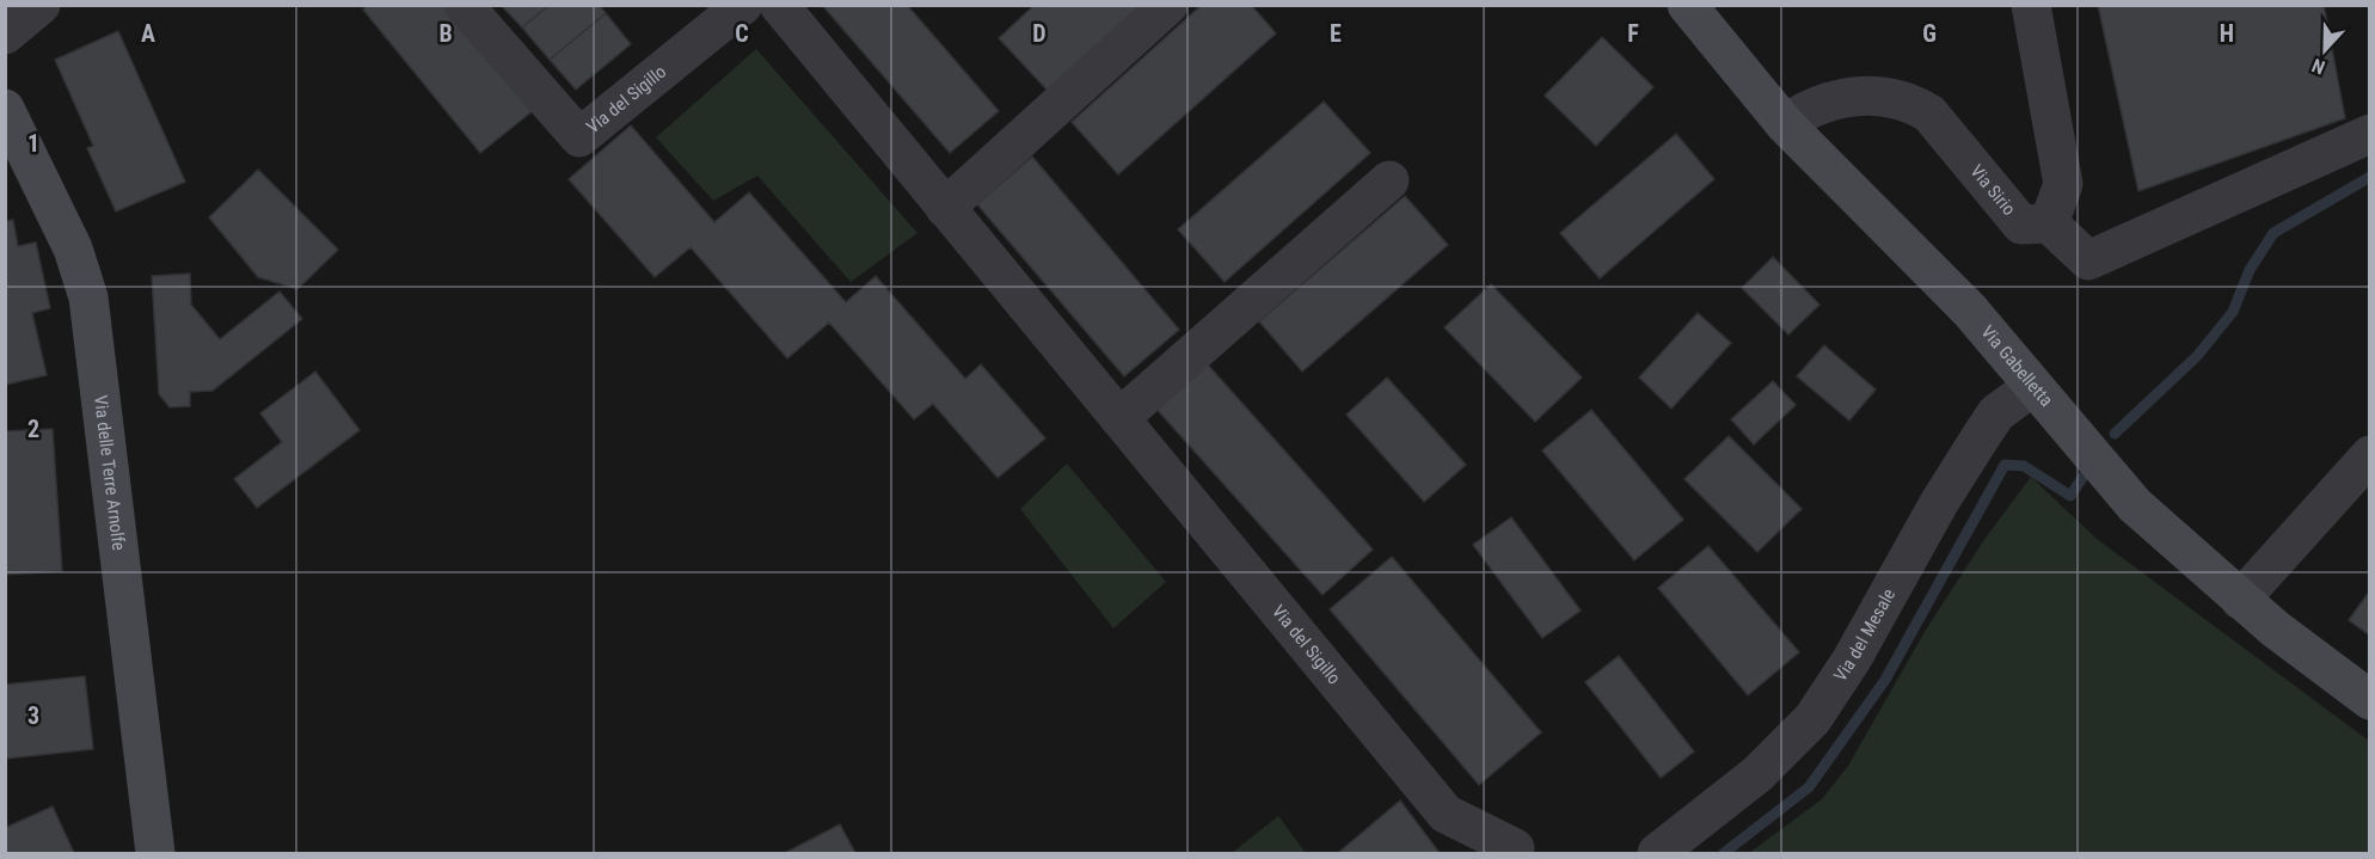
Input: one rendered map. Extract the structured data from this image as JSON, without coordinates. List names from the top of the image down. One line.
{"streets":{"street":["Via del Sigillo","Via Sirio","Via Gabelletta","Via delle Terre Arnolfe","Via del Mesale"]},"crossings":[["Via Sirio","Via Gabelletta"],["Via Gabelletta","Via del Mesale"]],"north":"bottom","grid":{"columns":["A","B","C","D","E","F","G","H"],"rows":["1","2","3"]}}
